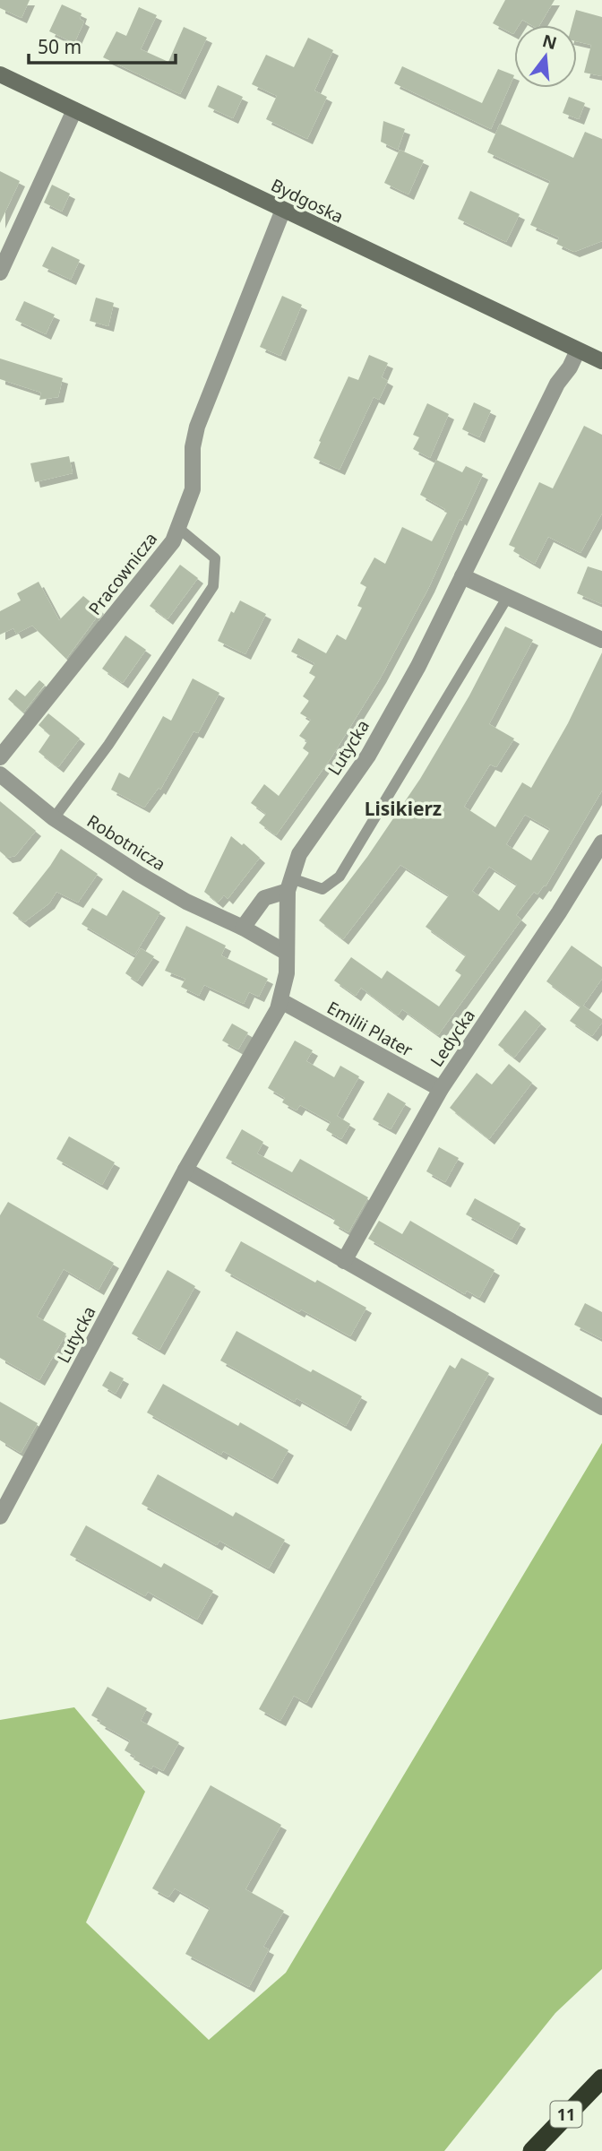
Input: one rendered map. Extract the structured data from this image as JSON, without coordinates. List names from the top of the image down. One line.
{"streets":{"highway":["11"],"street":["Bydgoska","Pracownicza","Lutycka","Robotnicza","Emilii Plater","Ledycka"]},"crossings":[["Bydgoska","Pracownicza"],["Bydgoska","Lutycka"],["Lutycka","Robotnicza"],["Lutycka","Emilii Plater"],["Emilii Plater","Ledycka"]],"districts":["Lisikierz"],"scale_bar":"50 m","north":"top"}
